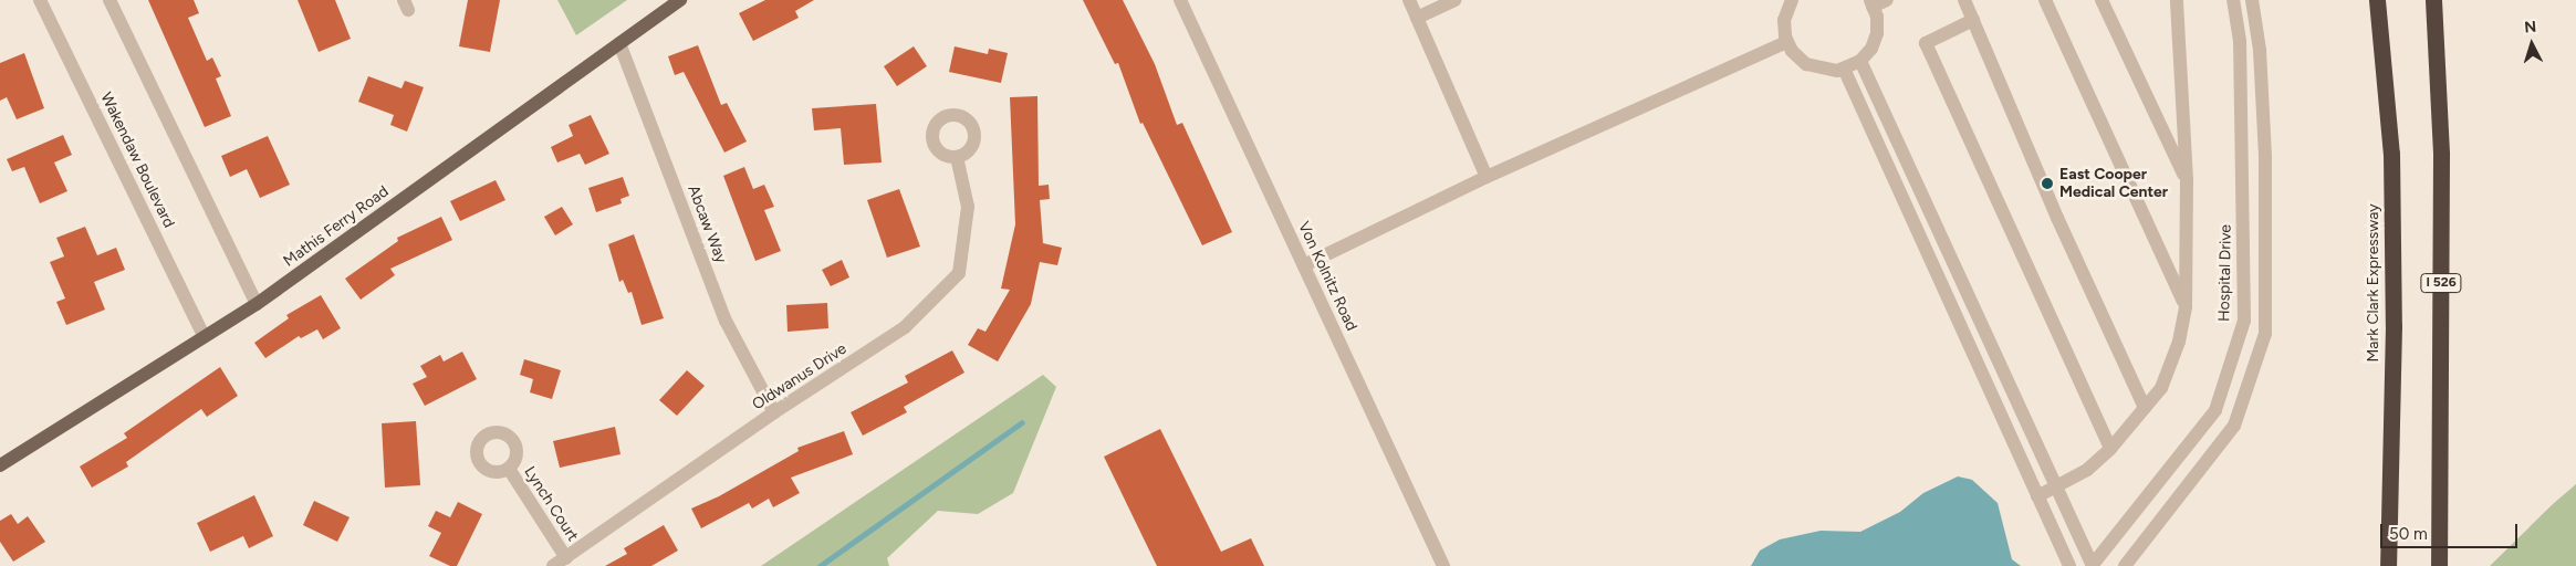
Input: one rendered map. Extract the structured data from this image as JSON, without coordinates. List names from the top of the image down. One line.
{"streets":{"highway":["Mark Clark Expressway","I 526"],"main road":["Mathis Ferry Road"],"street":["Wakendaw Boulevard","Abcaw Way","Hospital Drive","Von Kolnitz Road","Oldwanus Drive","Lynch Court"]},"crossings":[["Wakendaw Boulevard","Mathis Ferry Road"],["Abcaw Way","Mathis Ferry Road"],["Abcaw Way","Oldwanus Drive"],["Oldwanus Drive","Lynch Court"]],"places":["East Cooper Medical Center"],"scale_bar":"50 m","north":"top"}
